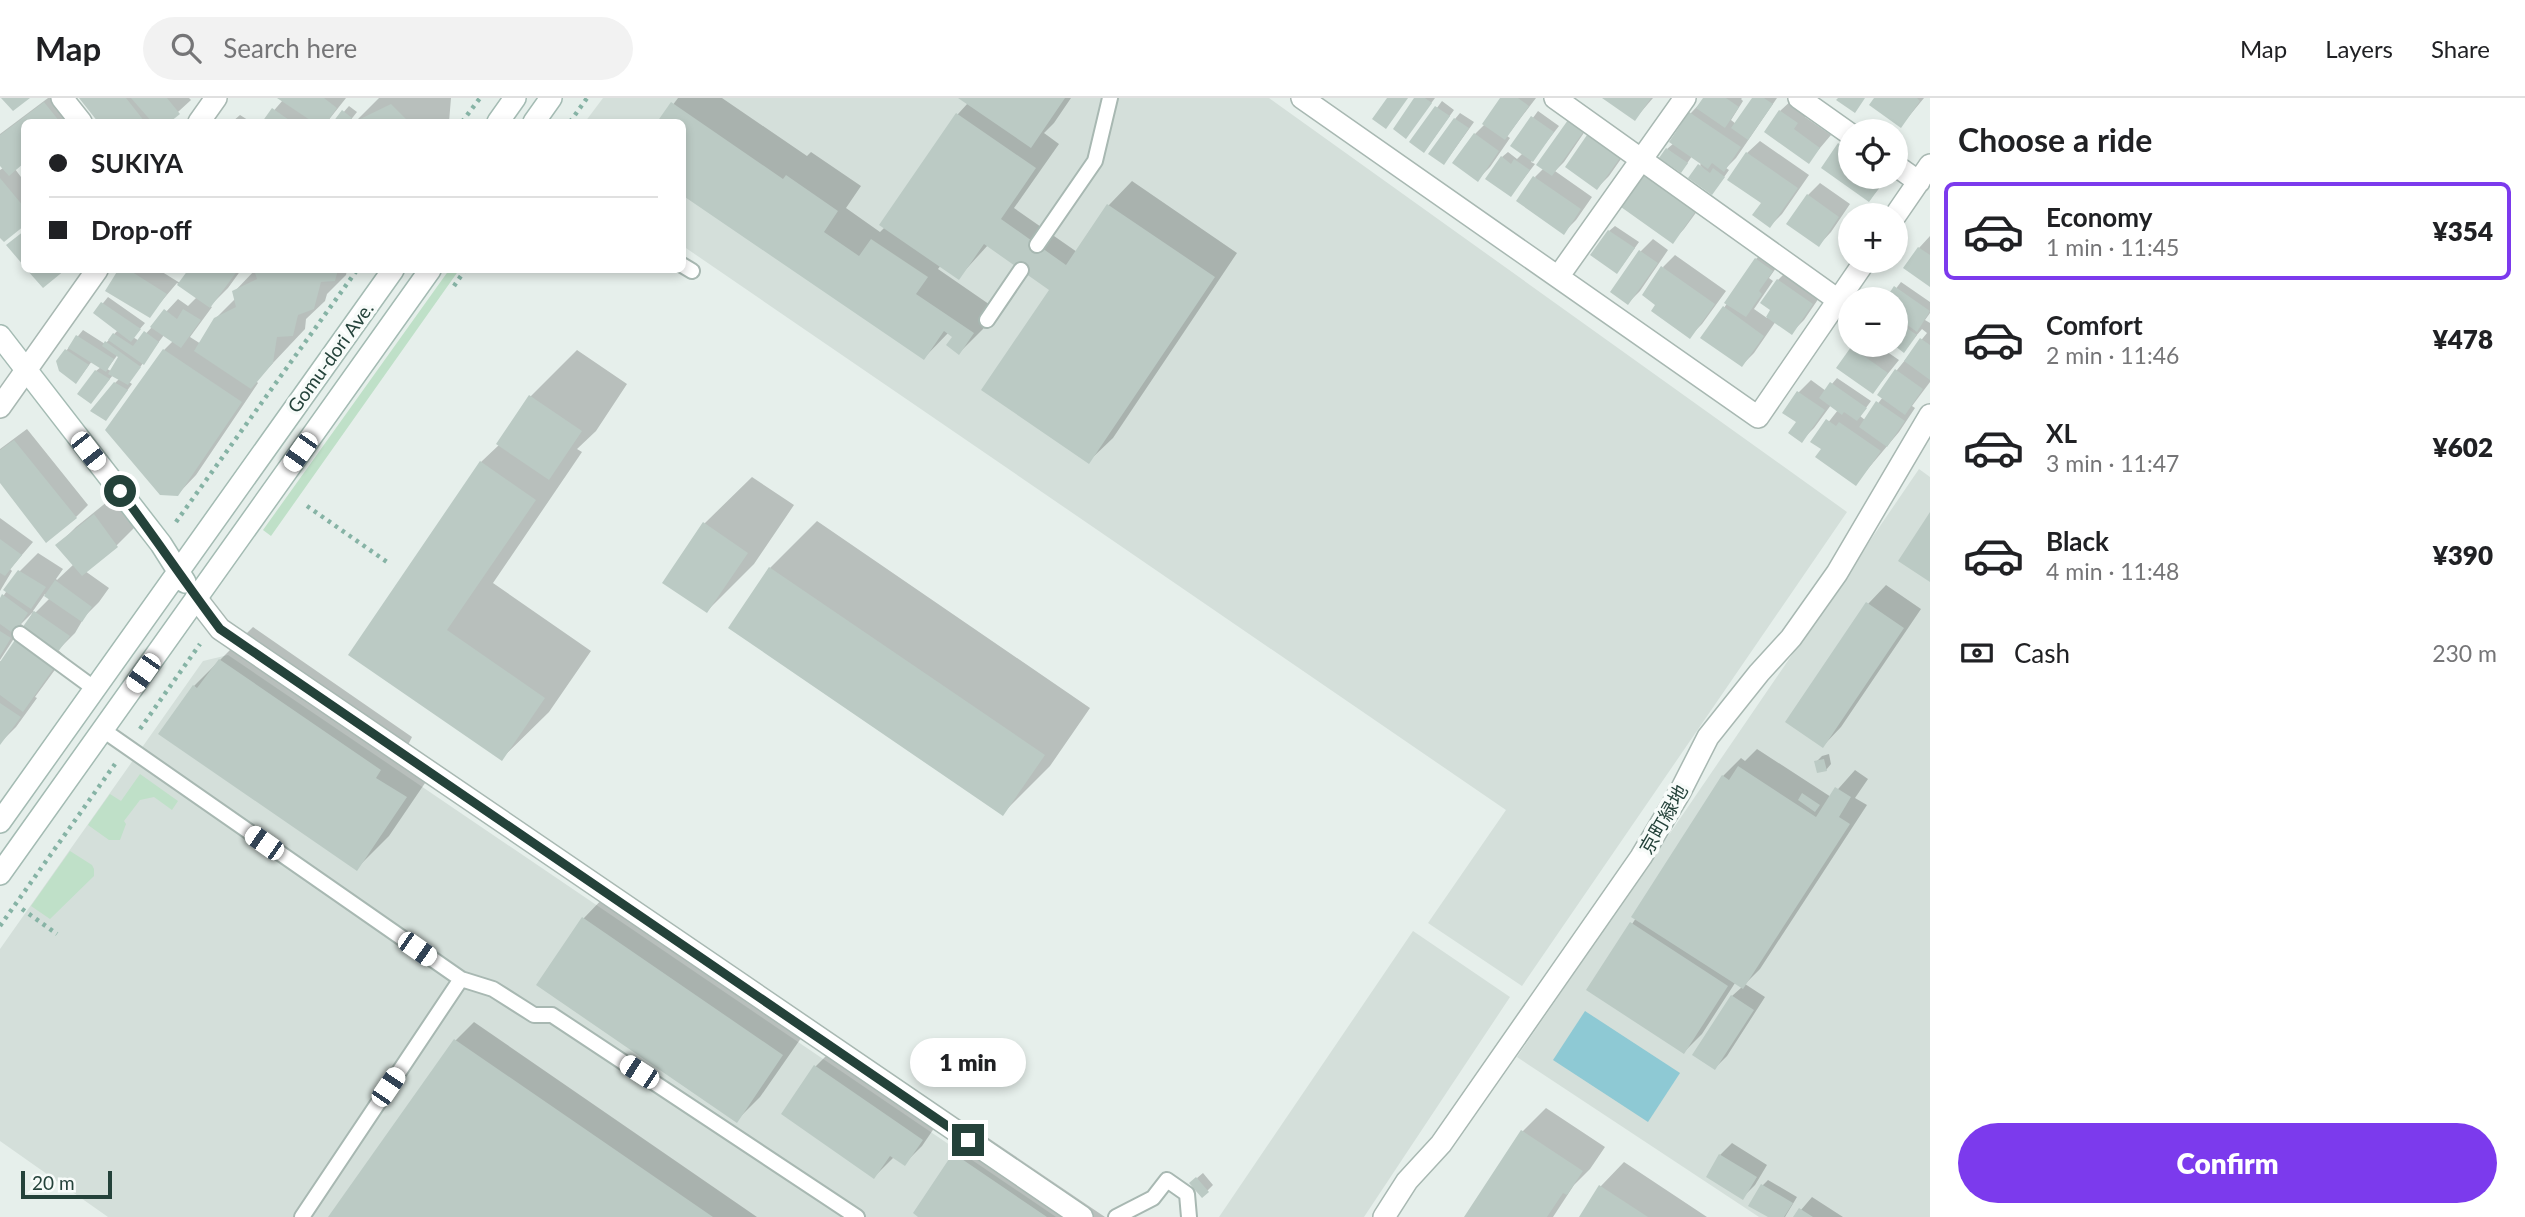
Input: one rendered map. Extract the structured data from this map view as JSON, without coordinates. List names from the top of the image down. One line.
{"streets":{"street":["Gomu-dori Ave.","京町緑地"]},"scale_bar":"20 m","page":{"header":"Map","search":"Search here","nav":["Map","Layers","Share"],"heading":"Choose a ride","map_buttons":["+","−"],"banner":["SUKIYA","Drop-off"],"list":[{"name":"Economy","note":"1 min · 11:45","value":"¥354"},{"name":"Comfort","note":"2 min · 11:46","value":"¥478"},{"name":"XL","note":"3 min · 11:47","value":"¥602"},{"name":"Black","note":"4 min · 11:48","value":"¥390"}],"pay":["Cash","230 m"],"bubble":"1 min","buttons":"Confirm","scale":"20 m"}}
